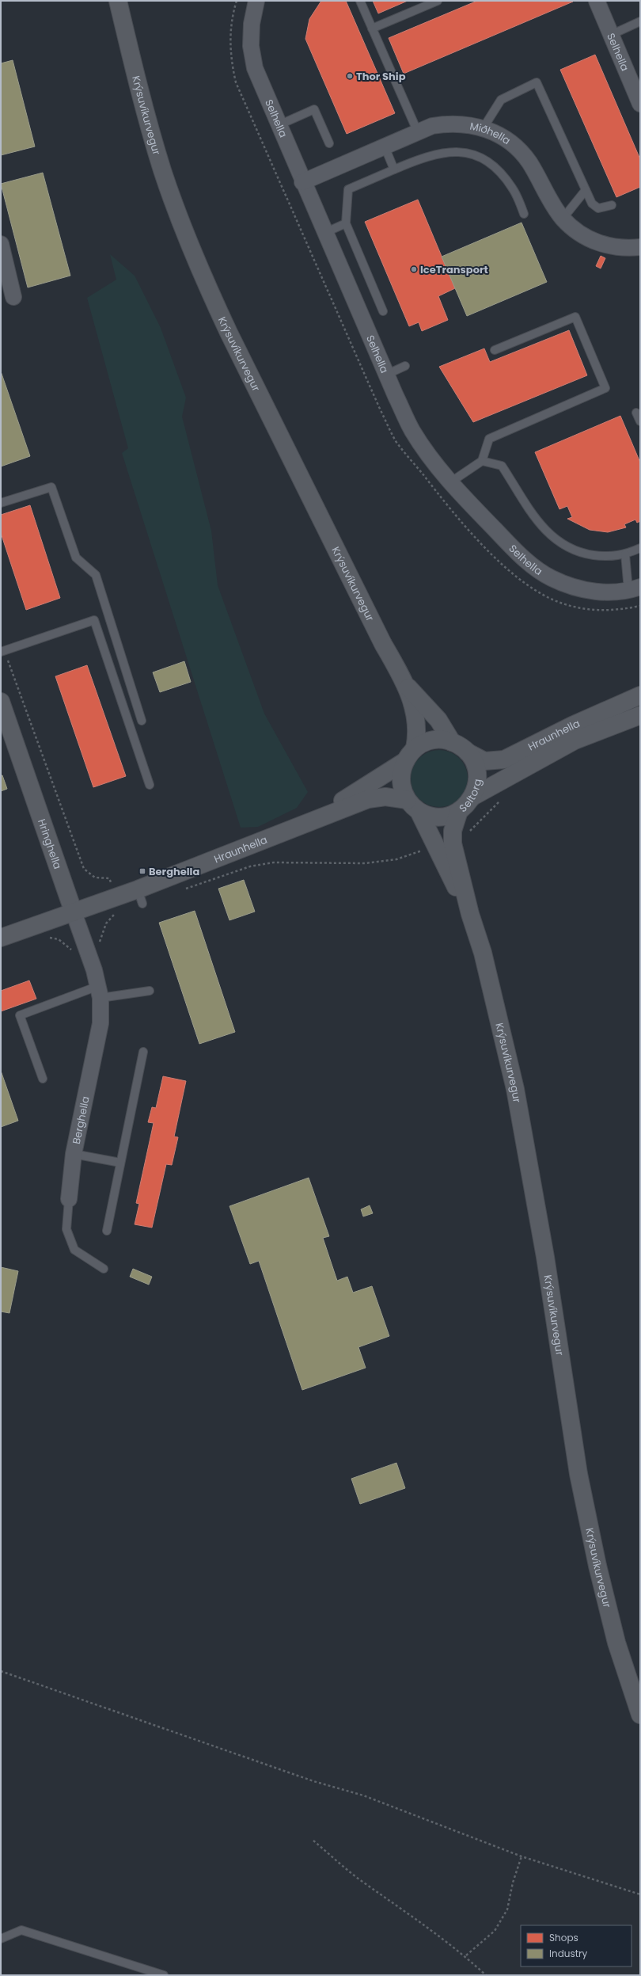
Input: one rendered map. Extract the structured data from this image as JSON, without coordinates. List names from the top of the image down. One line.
{"streets":{"main road":["Krýsuvíkurvegur","Hraunhella","Seltorg","Hringhella"],"street":["Selhella","Miðhella","Berghella"]},"crossings":[["Selhella","Miðhella"],["Krýsuvíkurvegur","Hraunhella"],["Krýsuvíkurvegur","Seltorg"],["Hraunhella","Seltorg"],["Hraunhella","Hringhella"],["Hraunhella","Berghella"],["Hringhella","Berghella"]],"places":{"other":["Thor Ship","IceTransport"],"transit":["Berghella"]},"legend":["Shops","Industry"]}
